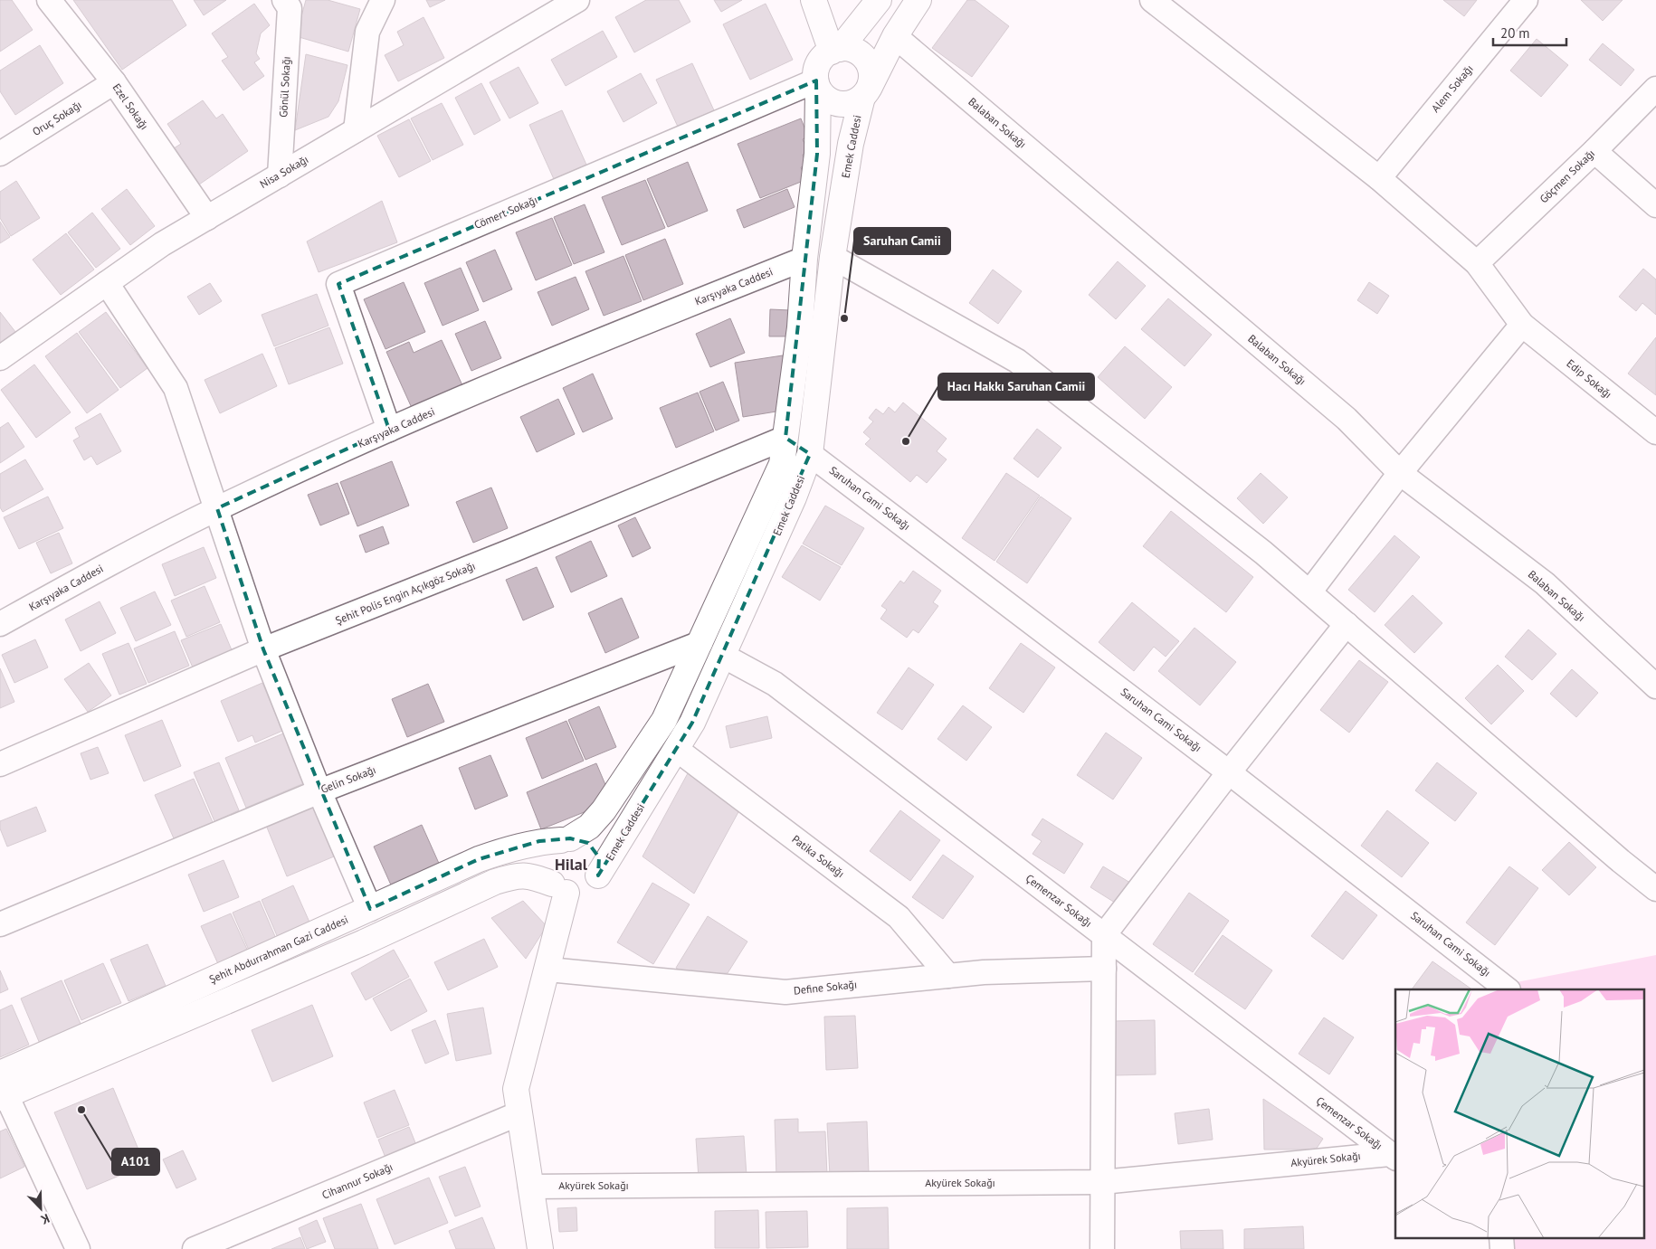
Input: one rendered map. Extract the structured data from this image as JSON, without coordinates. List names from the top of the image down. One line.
{"streets":{"street":["Gönül Sokağı","Alem Sokağı","Ezel Sokağı","Oruç Sokağı","Balaban Sokağı","Emek Caddesi","Nisa Sokağı","Göçmen Sokağı","Cömert Sokağı","Karşıyaka Caddesi","Edip Sokağı","Saruhan Cami Sokağı","Şehit Polis Engin Açıkgöz Sokağı","Gelin Sokağı","Patika Sokağı","Çemenzar Sokağı","Şehit Abdurrahman Gazi Caddesi","Define Sokağı","Akyürek Sokağı","Cihannur Sokağı"]},"crossings":[["Gönül Sokağı","Nisa Sokağı"],["Alem Sokağı","Edip Sokağı"],["Ezel Sokağı","Oruç Sokağı"],["Ezel Sokağı","Nisa Sokağı"],["Emek Caddesi","Cömert Sokağı"],["Emek Caddesi","Karşıyaka Caddesi"],["Emek Caddesi","Saruhan Cami Sokağı"],["Emek Caddesi","Şehit Polis Engin Açıkgöz Sokağı"],["Emek Caddesi","Gelin Sokağı"],["Emek Caddesi","Patika Sokağı"],["Emek Caddesi","Çemenzar Sokağı"],["Emek Caddesi","Şehit Abdurrahman Gazi Caddesi"],["Göçmen Sokağı","Edip Sokağı"],["Cömert Sokağı","Karşıyaka Caddesi"],["Patika Sokağı","Define Sokağı"],["Çemenzar Sokağı","Akyürek Sokağı"]],"districts":["Hilal"],"places":["Saruhan Camii","Hacı Hakkı Saruhan Camii","A101"],"scale_bar":"20 m","north":"bottom right"}
